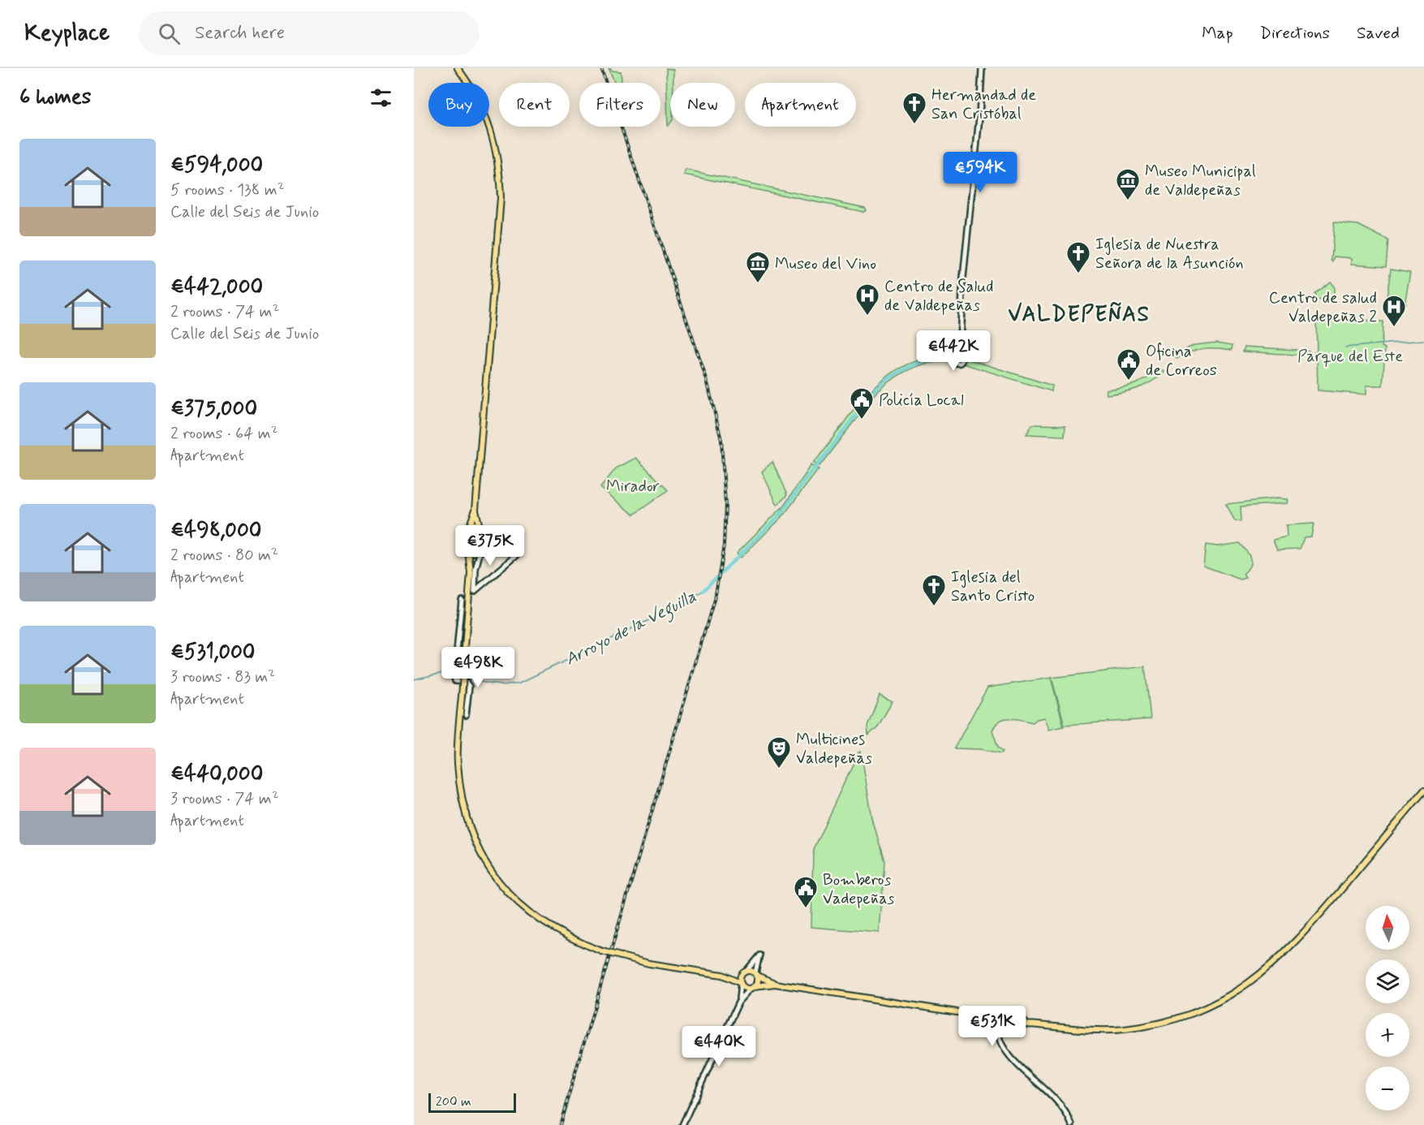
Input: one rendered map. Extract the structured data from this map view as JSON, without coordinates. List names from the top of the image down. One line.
{"districts":["VALDEPEÑAS"],"water":["Arroyo de la Veguilla"],"parks":["Parque del Este","Mirador"],"places":{"church":["Hermandad de San Cristóbal","Iglesia de Nuestra Señora de la Asunción","Iglesia del Santo Cristo"],"museum":["Museo Municipal de Valdepeñas","Museo del Vino"],"hospital":["Centro de Salud de Valdepeñas","Centro de salud Valdepeñas 2"],"public building":["Oficina de Correos","Policía Local","Bomberos Vadepeñas"],"theatre":["Multicines Valdepeñas"]},"scale_bar":"200 m","north":"top","page":{"header":"Keyplace","search":"Search here","nav":["Map","Directions","Saved"],"heading":"6 homes","chip":["Buy","Rent","Filters","New","Apartment"],"list":[{"name":"€594,000","note":"5 rooms · 138 m² · Calle del Seis de Junio"},{"name":"€442,000","note":"2 rooms · 74 m² · Calle del Seis de Junio"},{"name":"€375,000","note":"2 rooms · 64 m² · Apartment"},{"name":"€498,000","note":"2 rooms · 80 m² · Apartment"},{"name":"€531,000","note":"3 rooms · 83 m² · Apartment"},{"name":"€440,000","note":"3 rooms · 74 m² · Apartment"}],"price":["€594K","€442K","€375K","€498K","€531K","€440K"],"map_buttons":["+","−"],"scale":"200 m"}}
